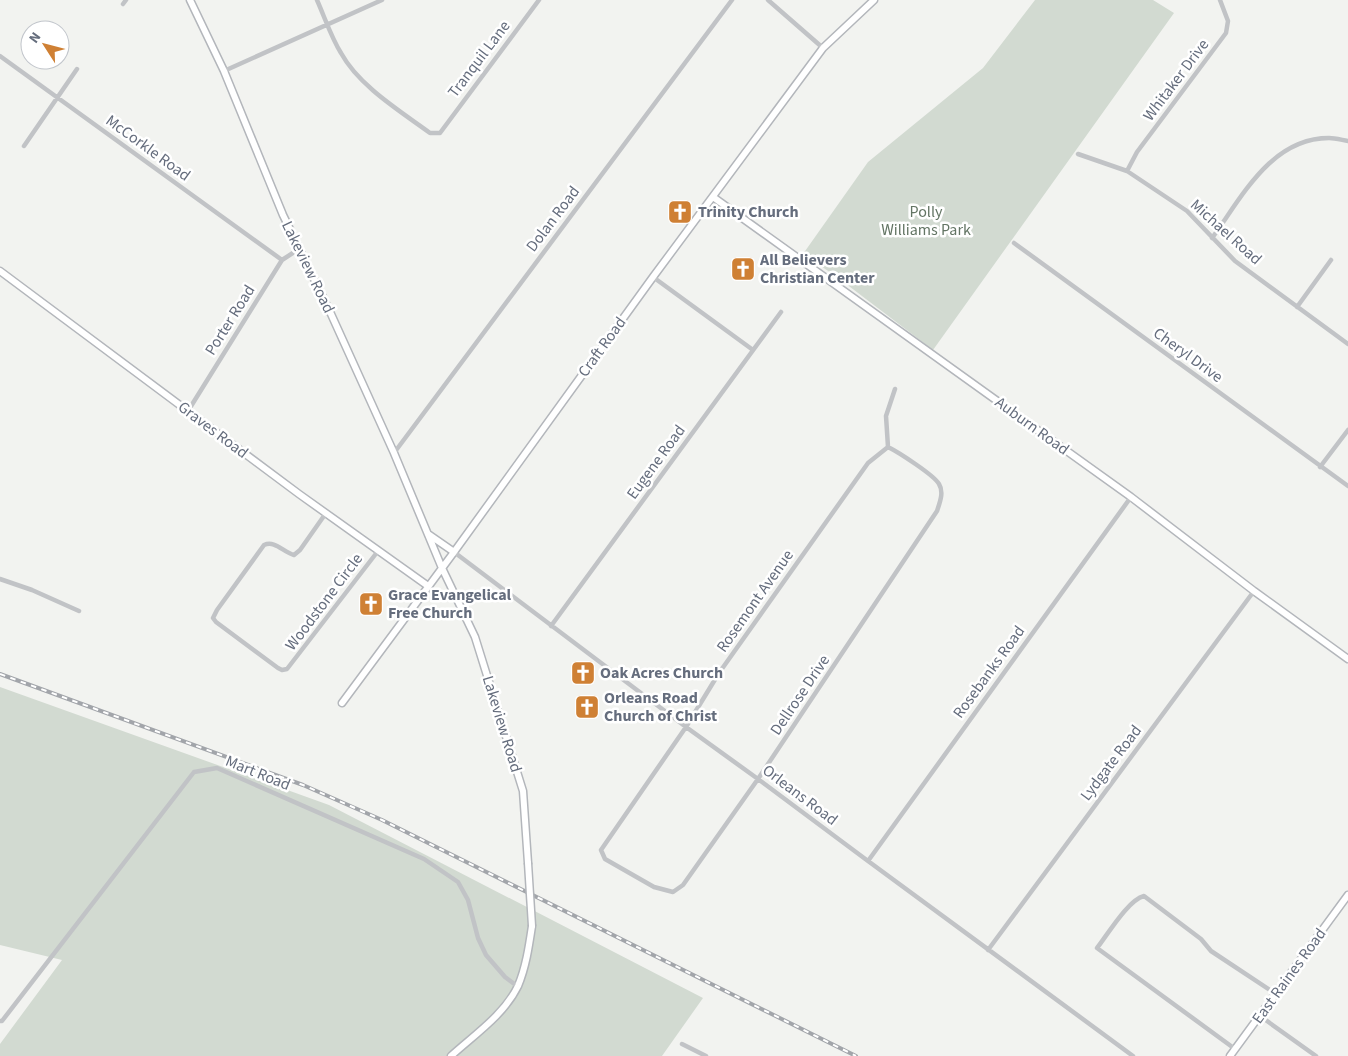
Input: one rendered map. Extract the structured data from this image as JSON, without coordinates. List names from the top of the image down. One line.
{"streets":{"street":["Tranquil Lane","Whitaker Drive","McCorkle Road","Dolan Road","Michael Road","Lakeview Road","Porter Road","Craft Road","Cheryl Drive","Auburn Road","Graves Road","Eugene Road","Rosemont Avenue","Woodstone Circle","Rosebanks Road","Dellrose Drive","Lydgate Road","Mart Road","Orleans Road","East Raines Road"]},"crossings":[["Whitaker Drive","Michael Road"],["McCorkle Road","Porter Road"],["Dolan Road","Lakeview Road"],["Lakeview Road","Porter Road"],["Lakeview Road","Craft Road"],["Lakeview Road","Mart Road"],["Porter Road","Graves Road"],["Craft Road","Auburn Road"],["Craft Road","Graves Road"],["Craft Road","Orleans Road"],["Auburn Road","Rosebanks Road"],["Auburn Road","Lydgate Road"],["Graves Road","Woodstone Circle"],["Eugene Road","Orleans Road"],["Rosemont Avenue","Dellrose Drive"],["Rosemont Avenue","Orleans Road"],["Rosebanks Road","Orleans Road"],["Dellrose Drive","Orleans Road"],["Lydgate Road","Orleans Road"]],"parks":["Polly Williams Park"],"places":{"church":["Trinity Church","All Believers Christian Center","Grace Evangelical Free Church","Oak Acres Church","Orleans Road Church of Christ"]},"north":"top left"}
